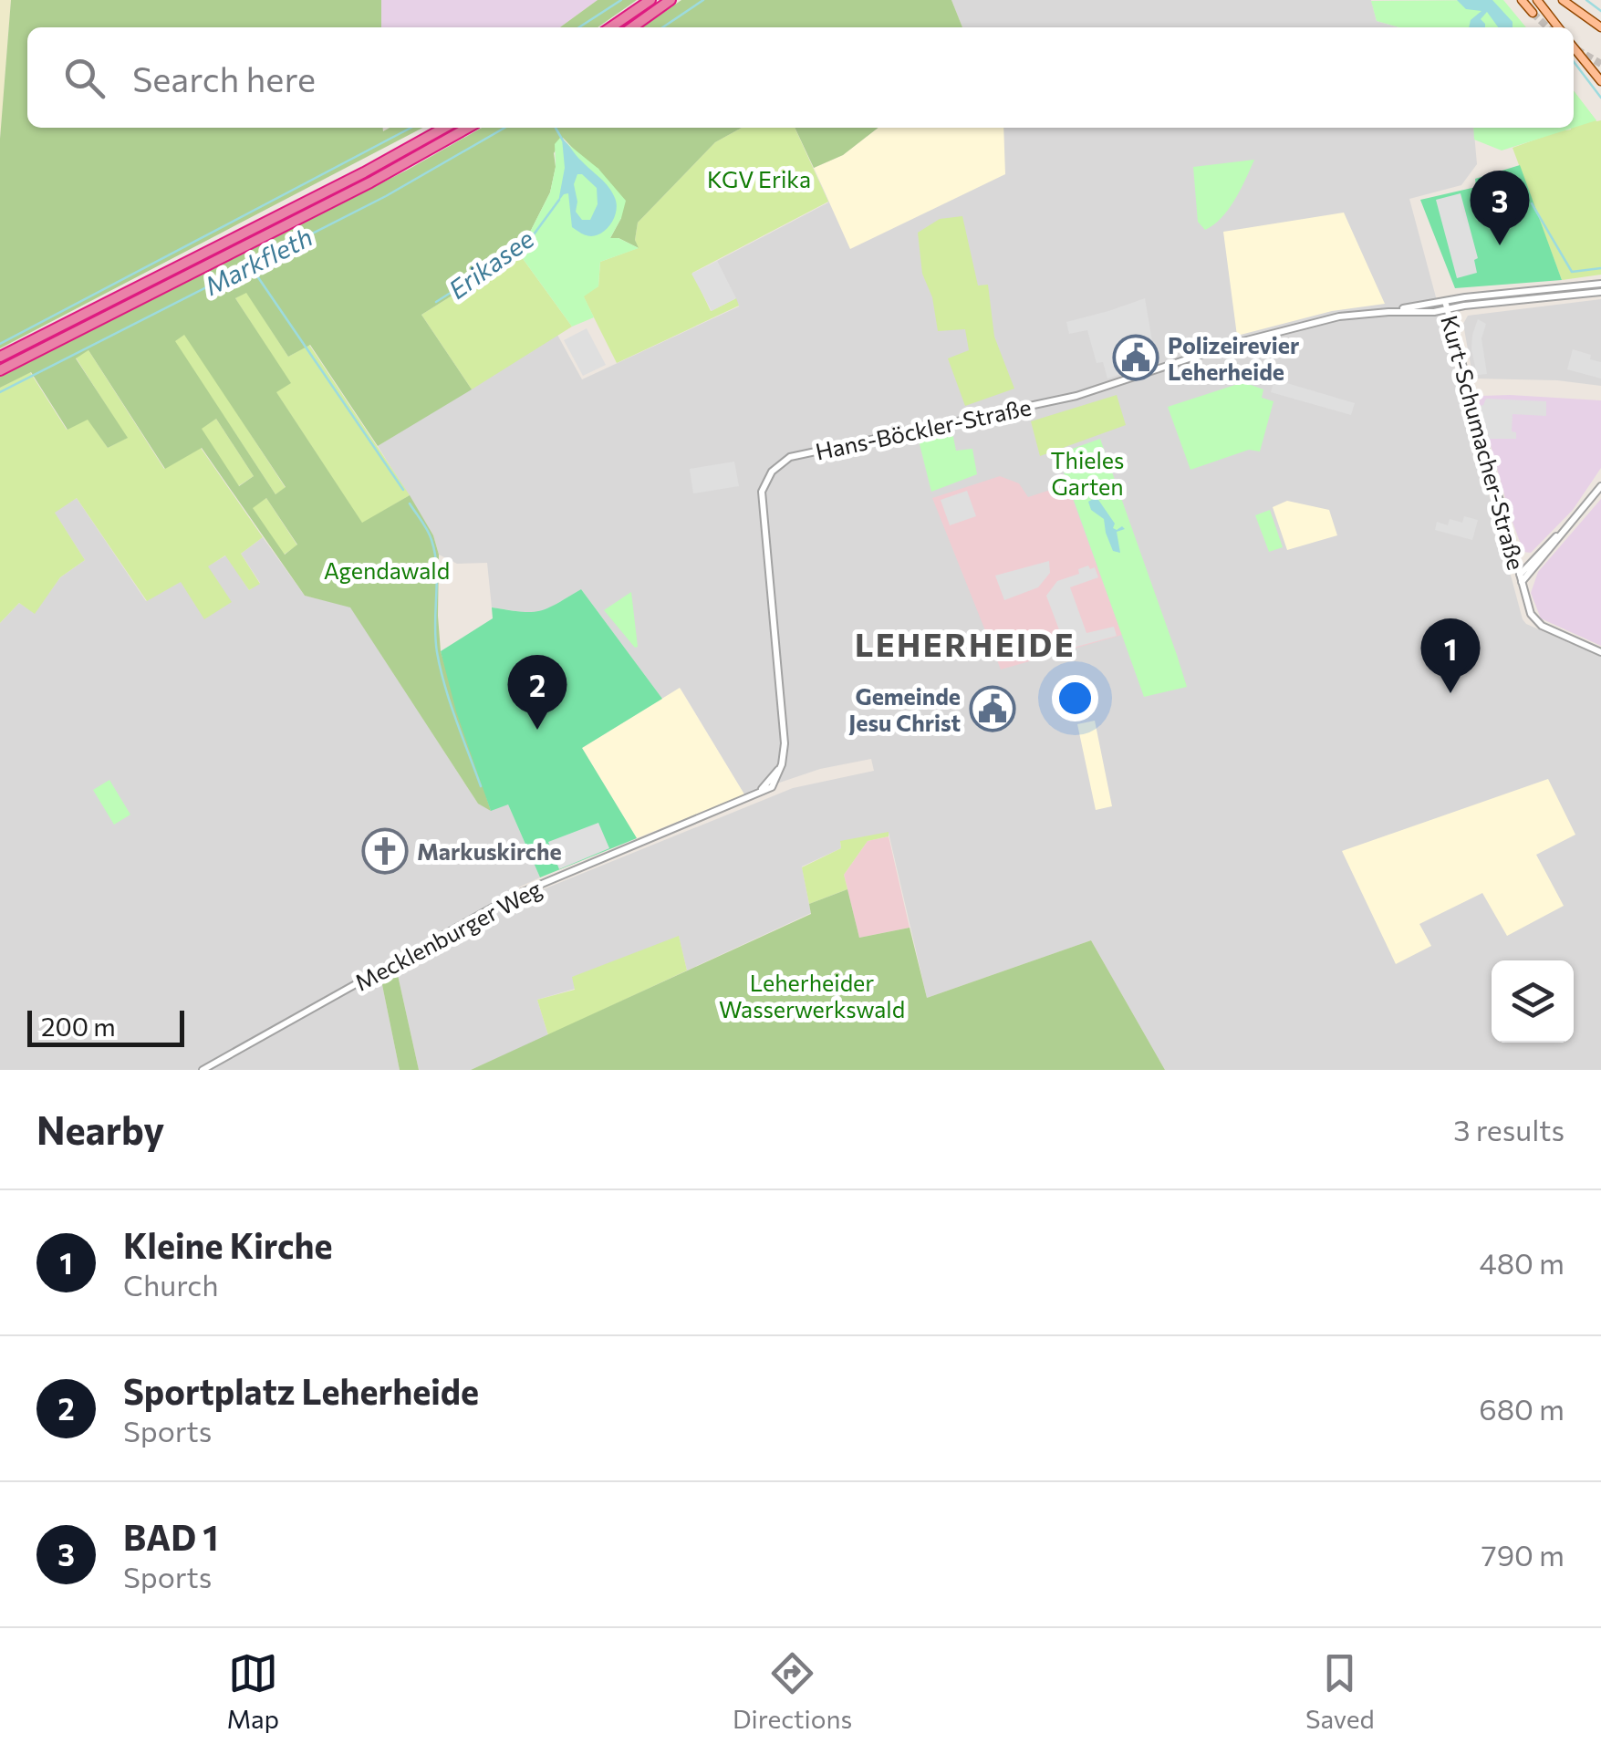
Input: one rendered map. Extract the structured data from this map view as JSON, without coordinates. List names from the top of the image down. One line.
{"streets":{"street":["Hans-Böckler-Straße","Kurt-Schumacher-Straße","Mecklenburger Weg"]},"crossings":[["Hans-Böckler-Straße","Kurt-Schumacher-Straße"],["Hans-Böckler-Straße","Mecklenburger Weg"]],"districts":["LEHERHEIDE"],"water":["Markfleth","Erikasee"],"parks":["KGV Erika","Thieles Garten","Agendawald","Leherheider Wasserwerkswald"],"places":{"public building":["Polizeirevier Leherheide","Gemeinde Jesu Christ"],"church":["Markuskirche"]},"scale_bar":"200 m","page":{"search":"Search here","pins":["3","1","2"],"scale":"200 m","heading":["Nearby","3 results"],"list":[{"mark":"1","name":"Kleine Kirche","note":"Church","value":"480 m"},{"mark":"2","name":"Sportplatz Leherheide","note":"Sports","value":"680 m"},{"mark":"3","name":"BAD 1","note":"Sports","value":"790 m"}],"nav":["Map","Directions","Saved"]}}
